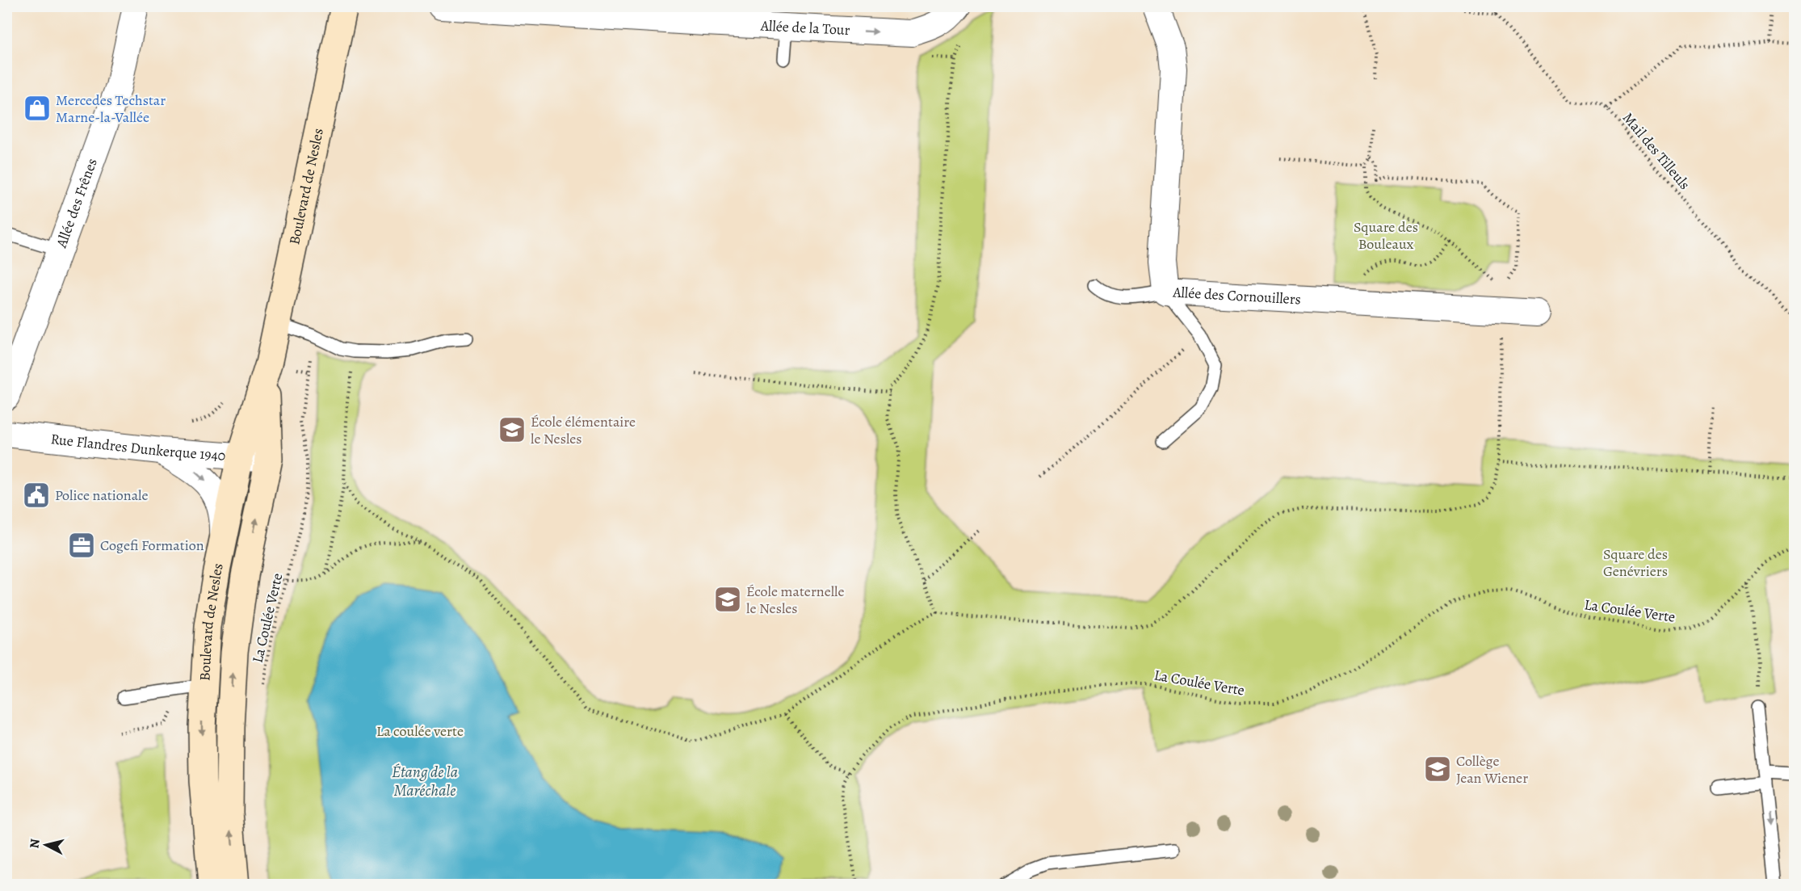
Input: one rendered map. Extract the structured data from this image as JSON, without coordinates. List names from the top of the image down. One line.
{"streets":{"street":["Allée de la Tour","Boulevard de Nesles","Allée des Frênes","Allée des Cornouillers","Rue Flandres Dunkerque 1940"],"path":["Mail des Tilleuls","La Coulée Verte"]},"crossings":[["Boulevard de Nesles","Rue Flandres Dunkerque 1940"]],"water":["Étang de la Maréchale"],"parks":["Square des Bouleaux","Square des Genévriers","La coulée verte"],"places":{"shop":["Mercedes Techstar Marne-la-Vallée"],"school or university":["École élémentaire le Nesles","École maternelle le Nesles","Collège Jean Wiener"],"public building":["Police nationale"],"office":["Cogefi Formation"]},"north":"left"}
